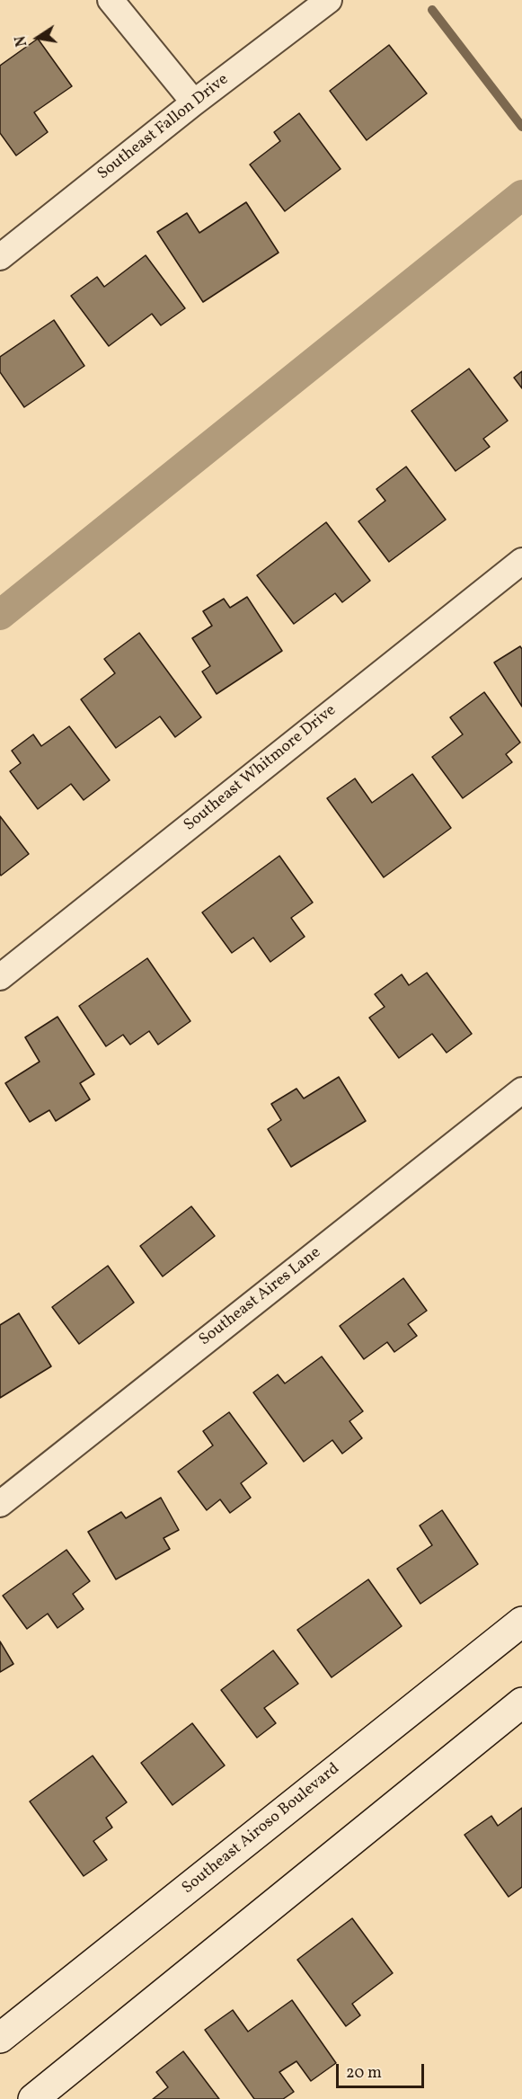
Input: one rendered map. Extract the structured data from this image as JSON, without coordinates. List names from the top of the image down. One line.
{"streets":{"main road":["Southeast Airoso Boulevard"],"street":["Southeast Fallon Drive","Southeast Whitmore Drive","Southeast Aires Lane"]},"scale_bar":"20 m","north":"left"}
